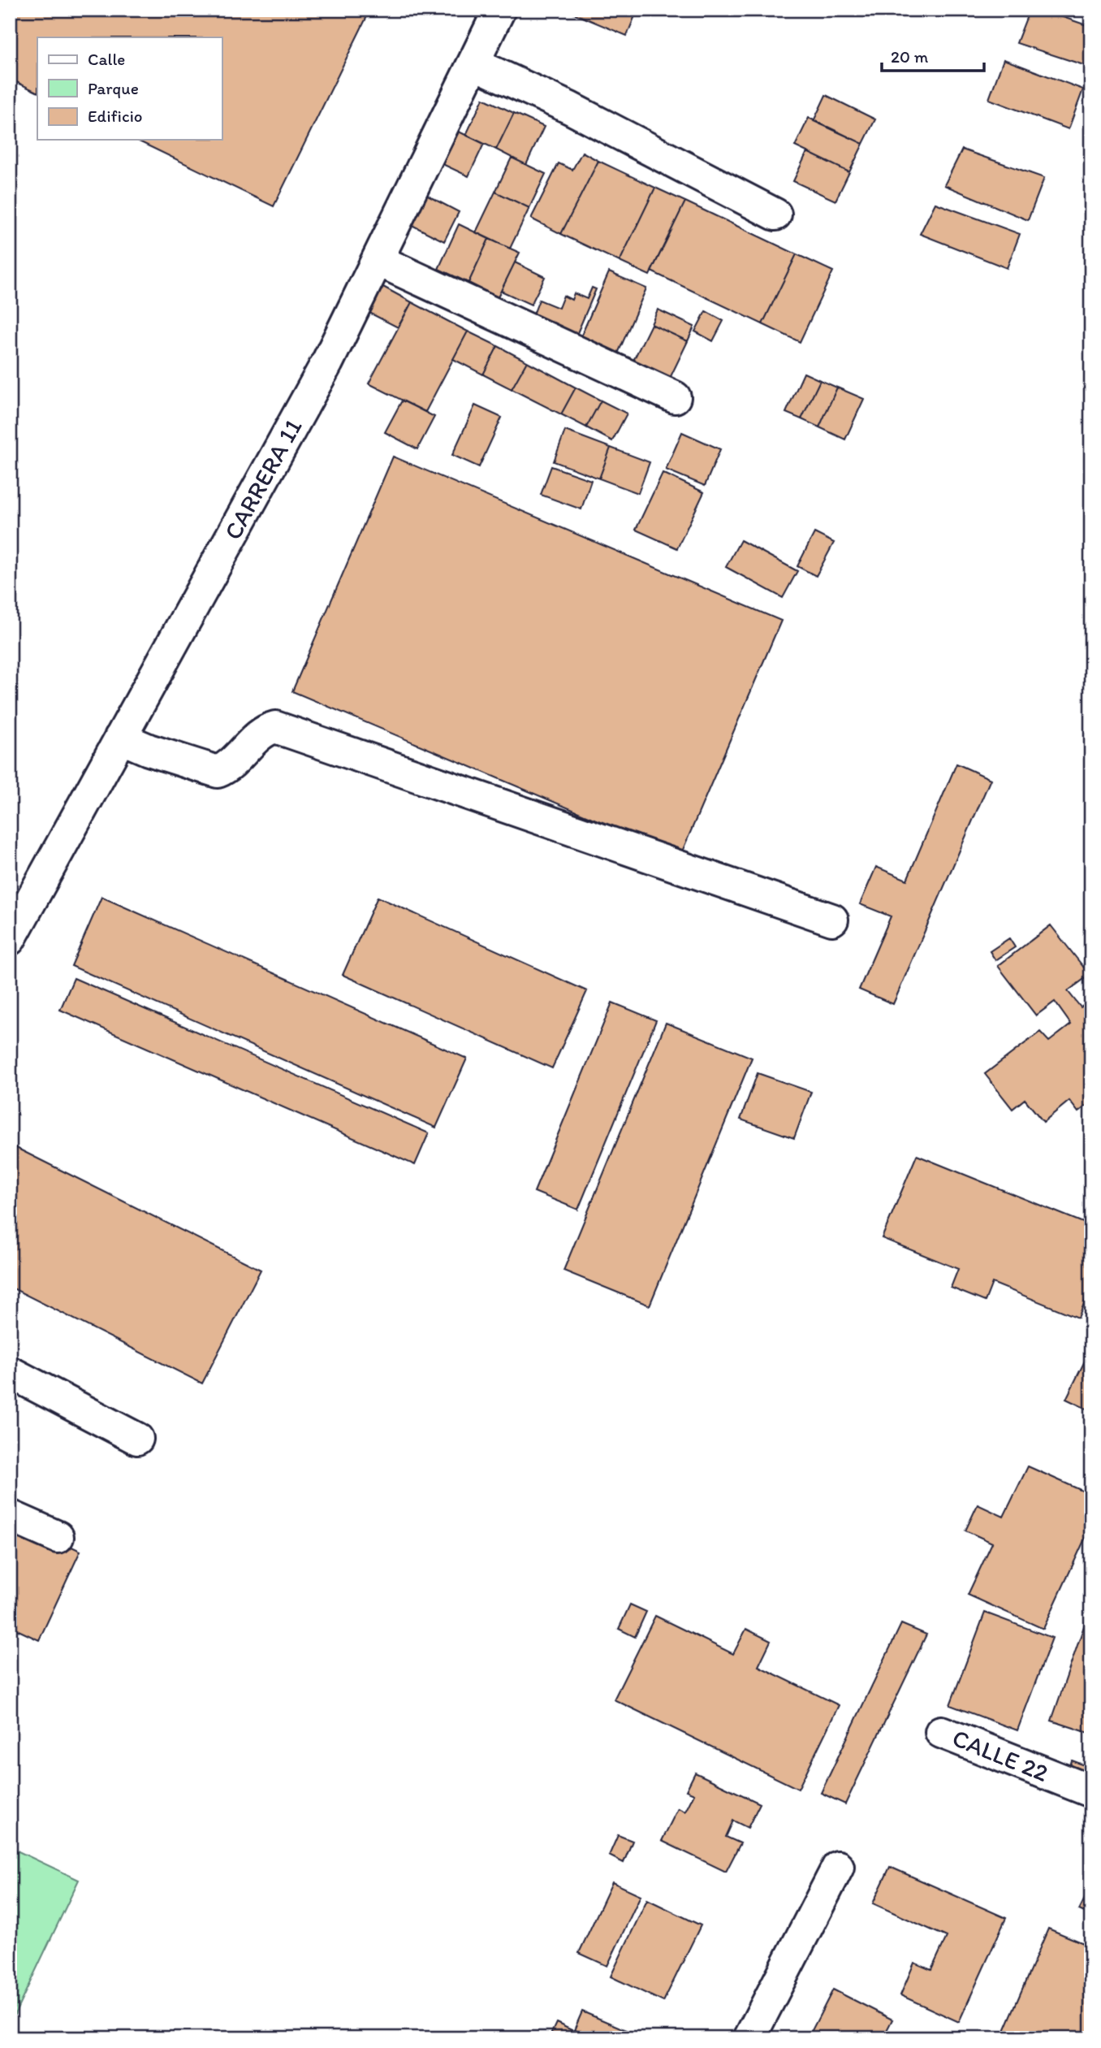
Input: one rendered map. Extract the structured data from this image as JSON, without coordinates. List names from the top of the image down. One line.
{"streets":{"street":["CARRERA 11","CALLE 22"]},"legend":["Calle","Parque","Edificio"],"scale_bar":"20 m"}
